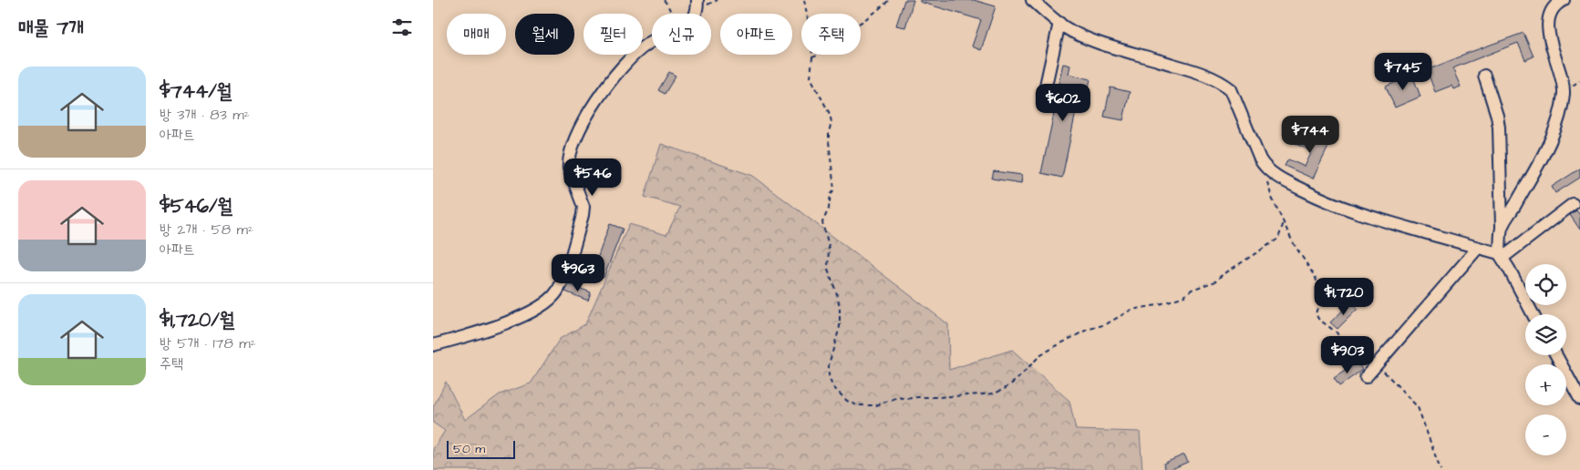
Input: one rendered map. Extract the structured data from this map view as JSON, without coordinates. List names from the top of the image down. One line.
{"scale_bar":"50 m","page":{"heading":"매물 7개","chip":["매매","월세","필터","신규","아파트","주택"],"price":["$745","$602","$744","$546","$963","$1,720","$903"],"list":[{"name":"$744/월","note":"방 3개 · 83 m² · 아파트"},{"name":"$546/월","note":"방 2개 · 58 m² · 아파트"},{"name":"$1,720/월","note":"방 5개 · 178 m² · 주택"}],"map_buttons":["+","−"],"scale":"50 m"}}
